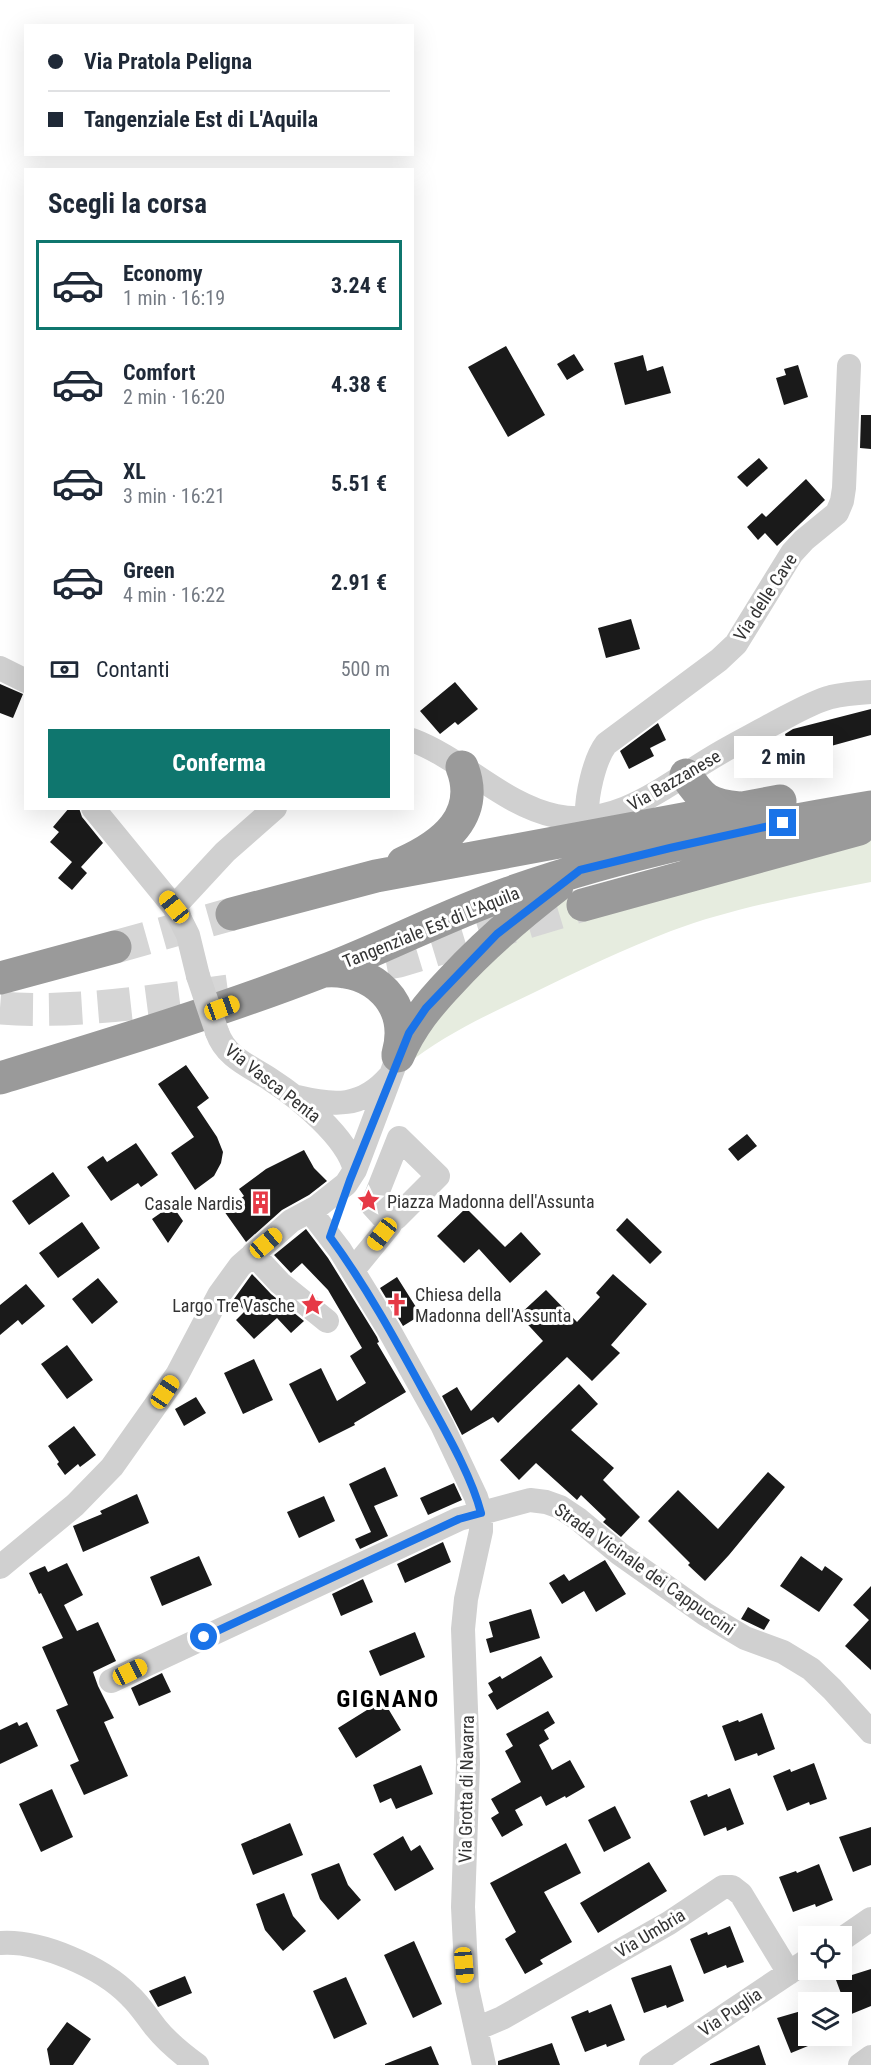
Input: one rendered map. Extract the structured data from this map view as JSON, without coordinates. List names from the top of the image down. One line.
{"streets":{"highway":["Tangenziale Est di L'Aquila"],"street":["Via delle Cave","Via Bazzanese","Via Vasca Penta","Strada Vicinale dei Cappuccini","Via Grotta di Navarra","Via Umbria","Via Puglia"]},"crossings":[["Via delle Cave","Via Bazzanese"],["Strada Vicinale dei Cappuccini","Via Grotta di Navarra"],["Via Grotta di Navarra","Via Umbria"]],"districts":["GIGNANO"],"places":{"place":["Piazza Madonna dell'Assunta","Largo Tre Vasche"],"building":["Casale Nardis"],"church":["Chiesa della Madonna dell'Assunta"]},"page":{"banner":["Via Pratola Peligna","Tangenziale Est di L'Aquila"],"heading":"Scegli la corsa","list":[{"name":"Economy","note":"1 min · 16:19","value":"3.24 €"},{"name":"Comfort","note":"2 min · 16:20","value":"4.38 €"},{"name":"XL","note":"3 min · 16:21","value":"5.51 €"},{"name":"Green","note":"4 min · 16:22","value":"2.91 €"}],"pay":["Contanti","500 m"],"buttons":"Conferma","bubble":"2 min"}}
